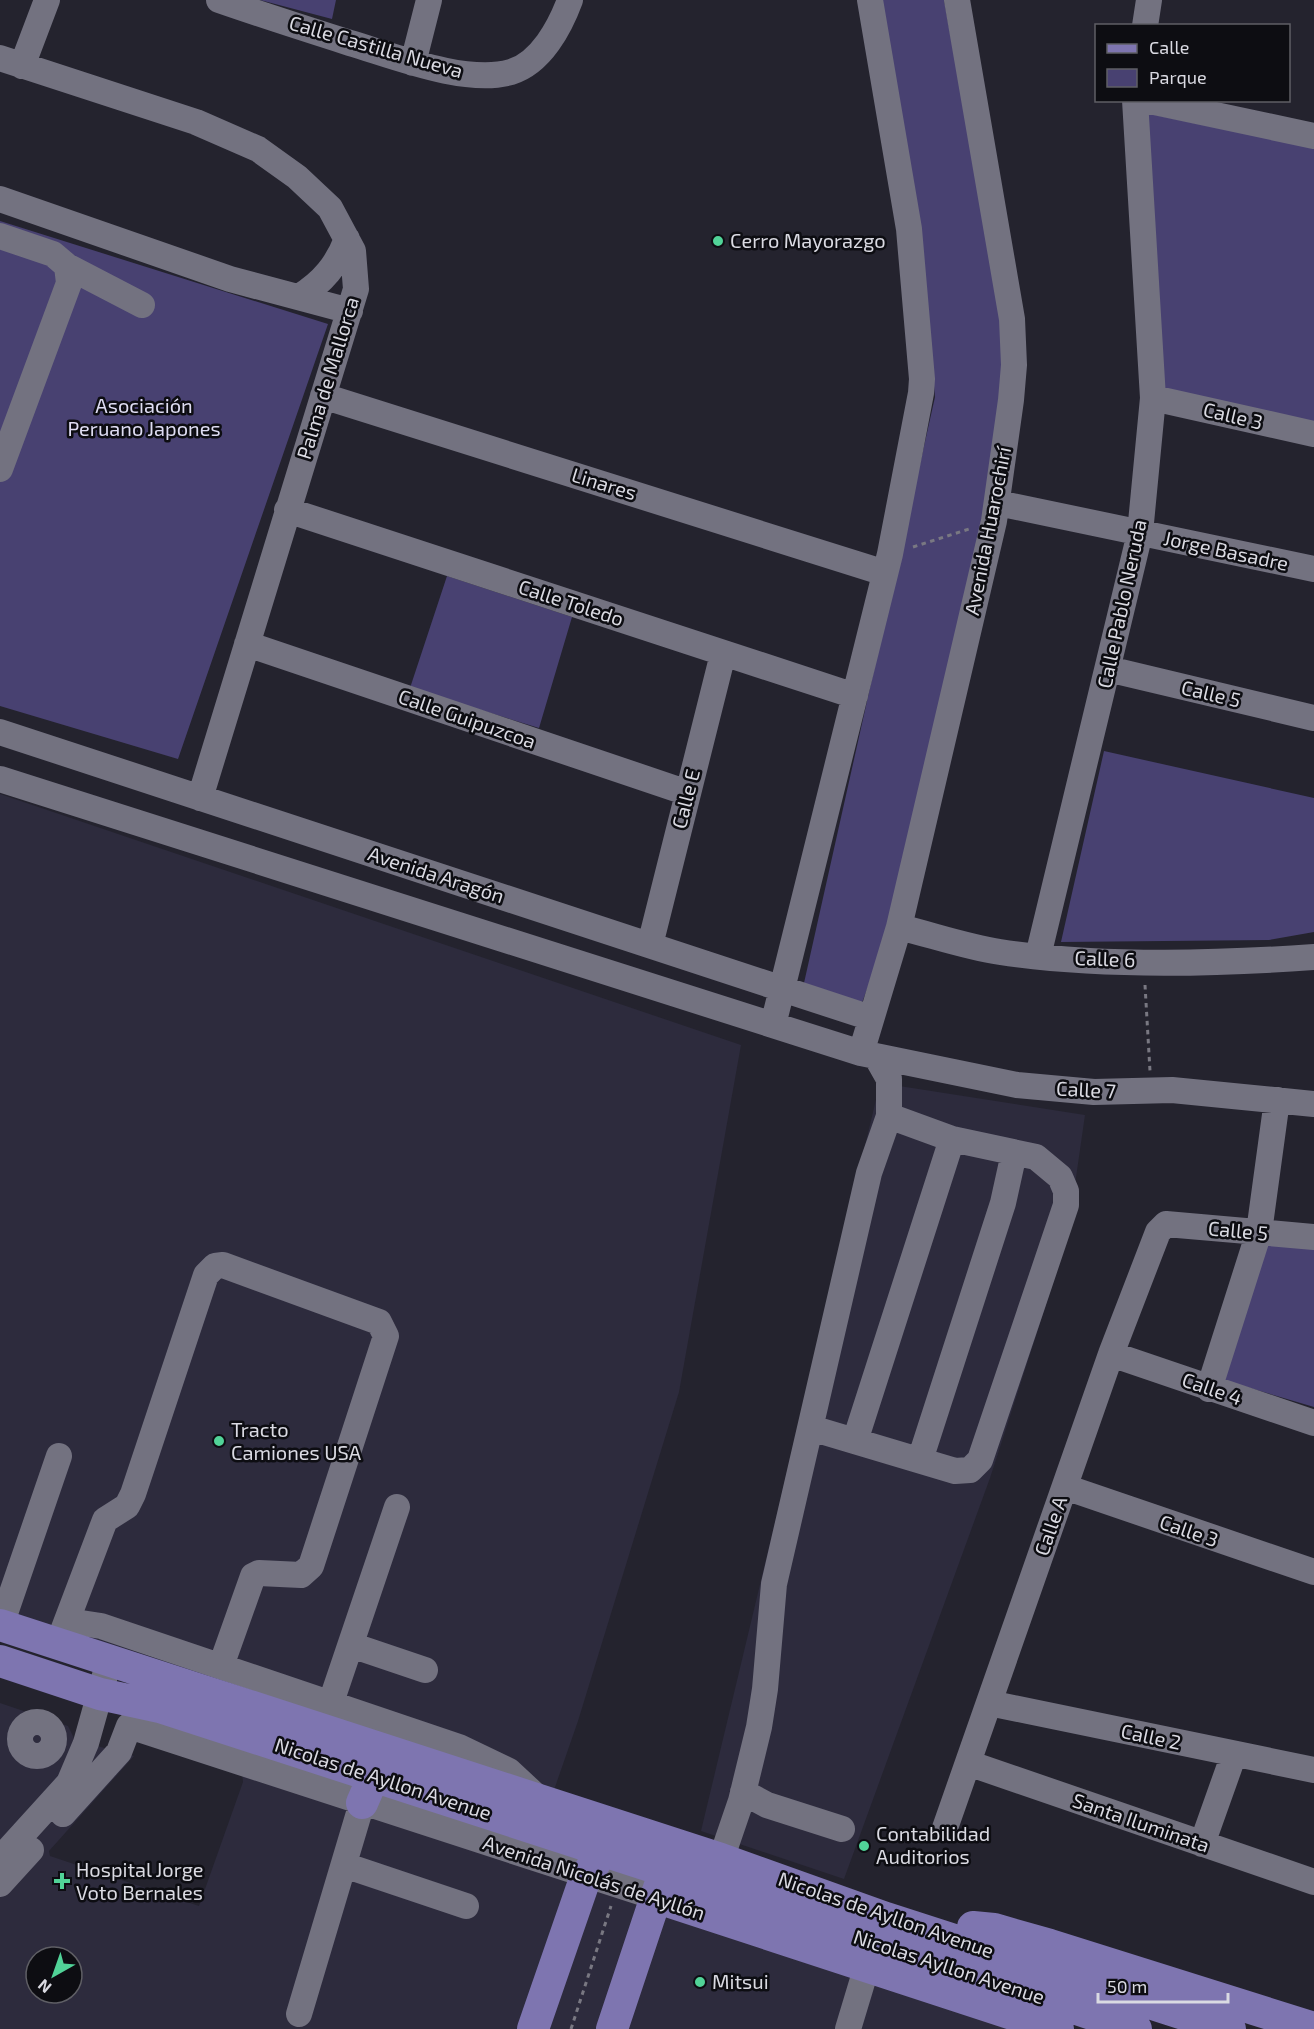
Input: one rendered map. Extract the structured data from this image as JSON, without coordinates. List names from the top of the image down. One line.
{"streets":{"main road":["Nicolas de Ayllon Avenue","Avenida Nicolás de Ayllón"],"street":["Calle Castilla Nueva","Palma de Mallorca","Calle 3","Linares","Avenida Huarochirí","Jorge Basadre","Calle Toledo","Calle Pablo Neruda","Calle 5","Calle Guipuzcoa","Calle E","Avenida Aragón","Calle 6","Calle 7","Calle 4","Calle A","Calle 2","Santa Iluminata"]},"crossings":[["Palma de Mallorca","Linares"],["Palma de Mallorca","Calle Toledo"],["Palma de Mallorca","Calle Guipuzcoa"],["Palma de Mallorca","Avenida Aragón"],["Calle 3","Calle Pablo Neruda"],["Calle 3","Calle A"],["Avenida Huarochirí","Jorge Basadre"],["Avenida Huarochirí","Avenida Aragón"],["Avenida Huarochirí","Calle 6"],["Avenida Huarochirí","Calle 7"],["Jorge Basadre","Calle Pablo Neruda"],["Calle Toledo","Calle E"],["Calle Pablo Neruda","Calle 5"],["Calle Pablo Neruda","Calle 6"],["Calle 5","Calle A"],["Calle Guipuzcoa","Calle E"],["Calle E","Avenida Aragón"],["Avenida Aragón","Calle 7"],["Calle 4","Calle A"],["Calle A","Calle 2"],["Calle A","Santa Iluminata"],["Nicolas de Ayllon Avenue","Avenida Nicolás de Ayllón"]],"parks":["Asociación Peruano Japones"],"places":{"other":["Cerro Mayorazgo","Tracto Camiones USA","Contabilidad Auditorios","Mitsui"],"health":["Hospital Jorge Voto Bernales"]},"legend":["Calle","Parque"],"scale_bar":"50 m","north":"bottom left"}
